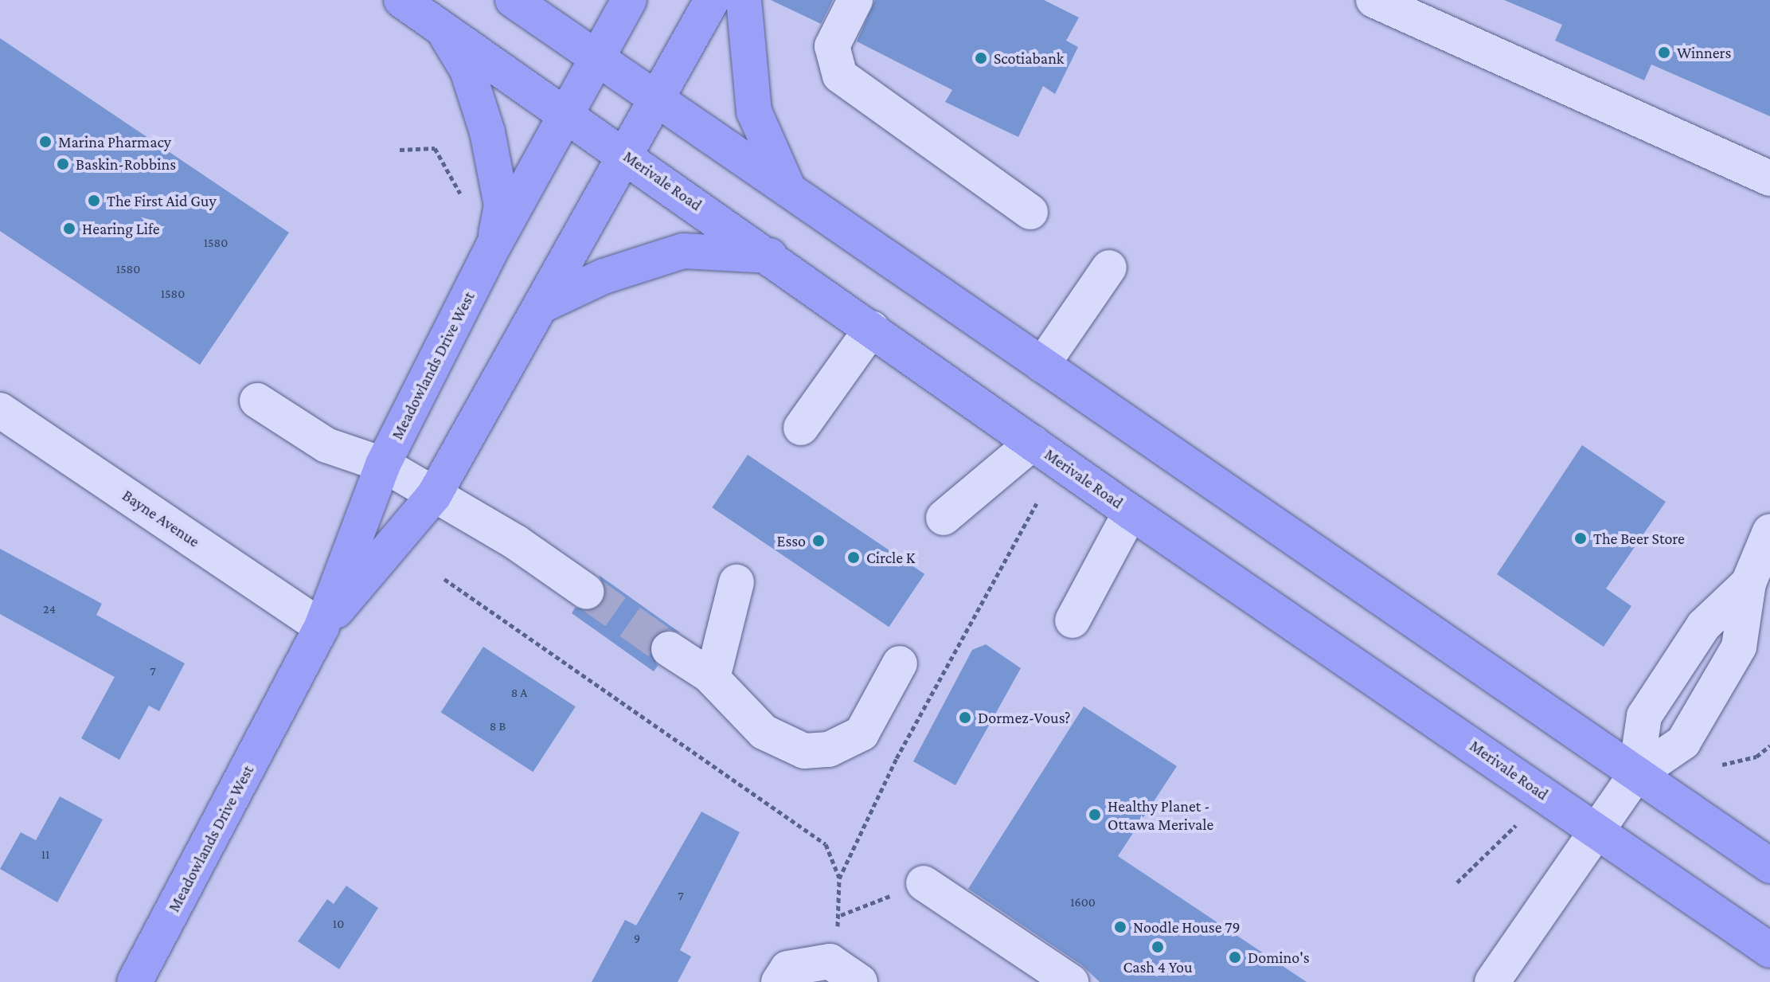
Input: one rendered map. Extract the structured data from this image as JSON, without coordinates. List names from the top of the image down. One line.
{"streets":{"main road":["Merivale Road","Meadowlands Drive West"],"street":["Bayne Avenue"]},"crossings":[["Merivale Road","Meadowlands Drive West"],["Meadowlands Drive West","Bayne Avenue"]],"places":["Winners","Scotiabank","Marina Pharmacy","Baskin-Robbins","The First Aid Guy","Hearing Life","The Beer Store","Esso","Circle K","Dormez-Vous?","Healthy Planet - Ottawa Merivale","Noodle House 79","Cash 4 You","Domino's"],"house_numbers":["1580","1580","1580","24","7","8 A","8 B","11","7","1600","10","9"]}
